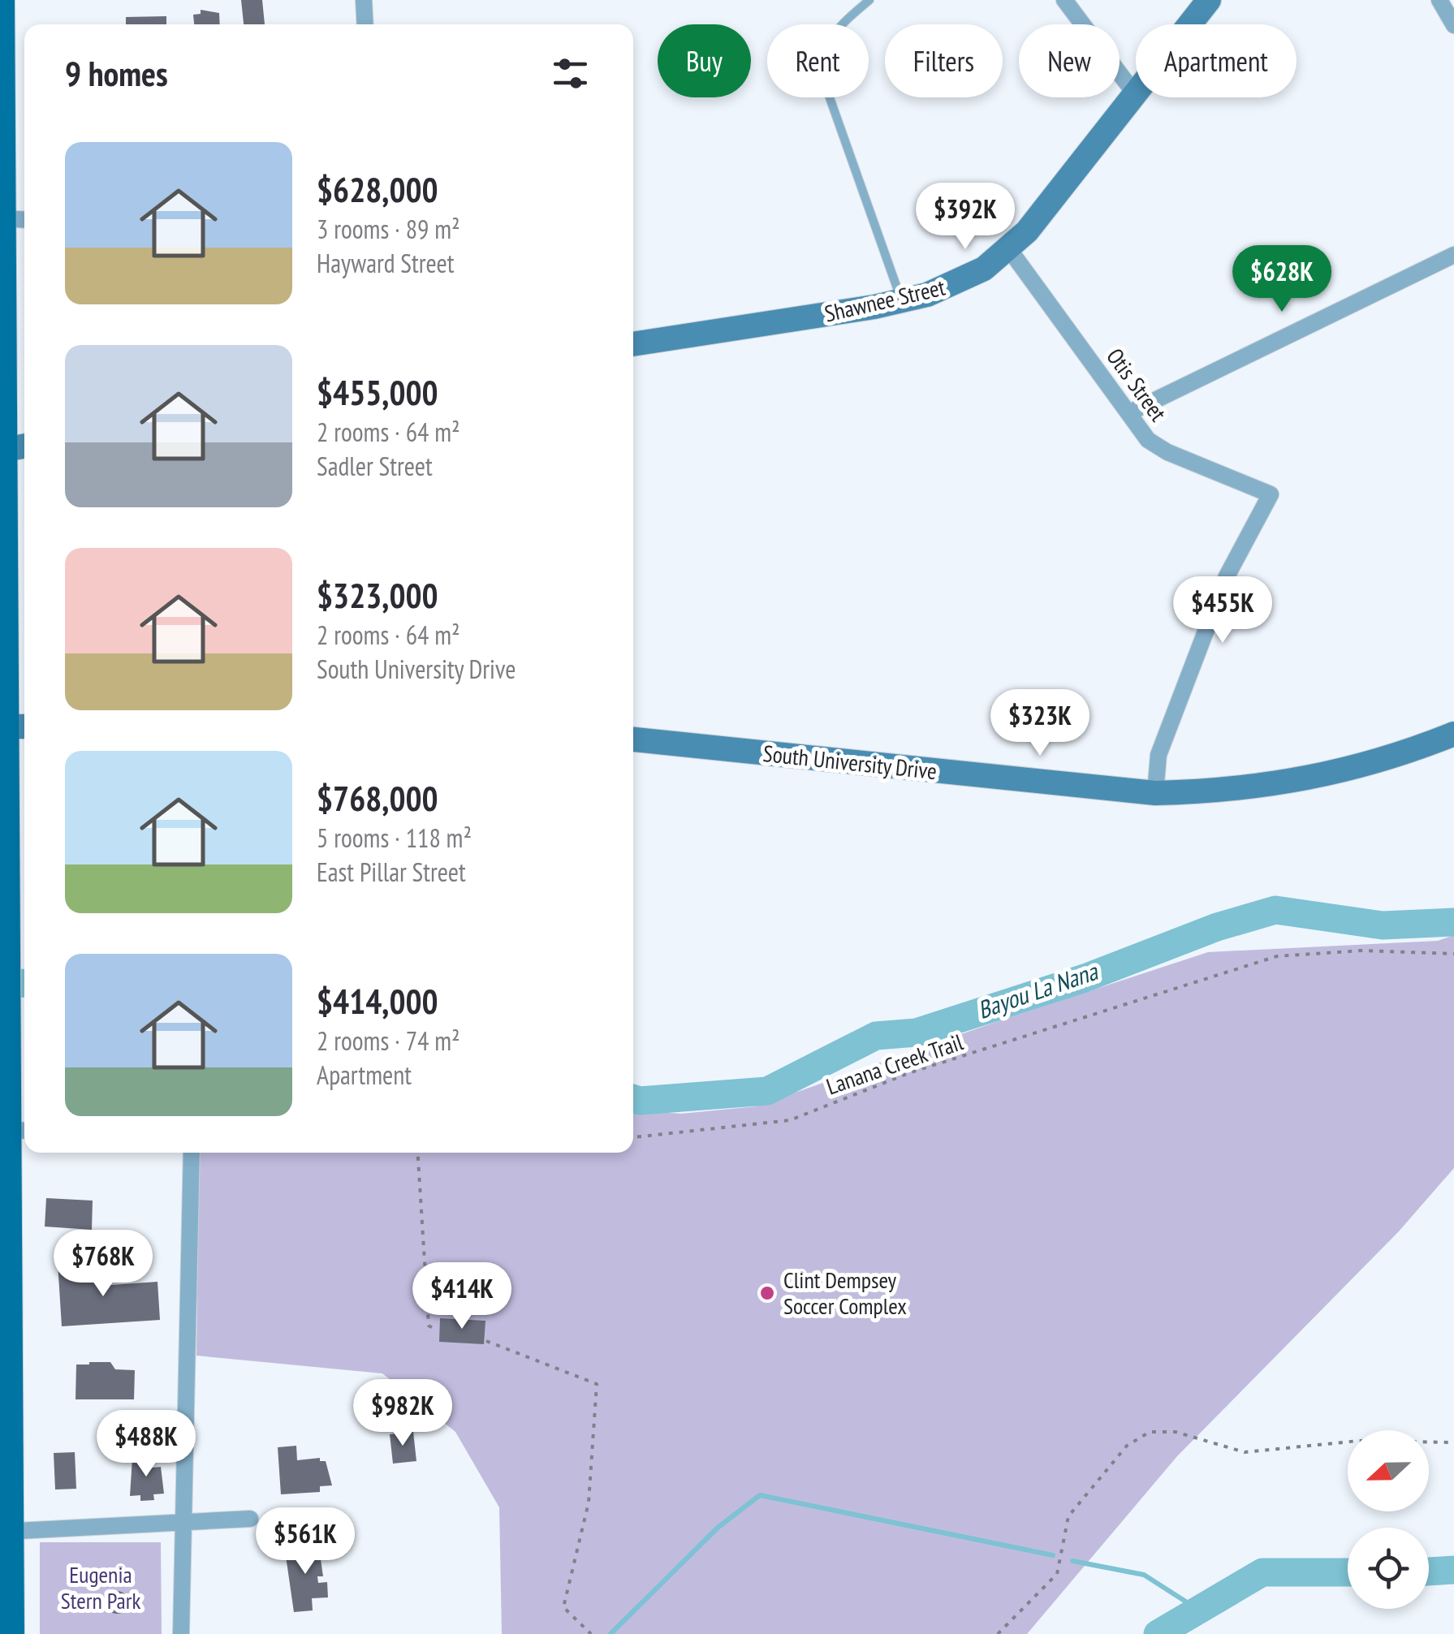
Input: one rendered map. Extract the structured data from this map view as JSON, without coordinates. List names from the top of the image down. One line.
{"streets":{"main road":["Shawnee Street","South University Drive"],"street":["Otis Street"],"path":["Lanana Creek Trail"]},"crossings":[["Shawnee Street","Otis Street"],["Otis Street","South University Drive"]],"water":["Bayou La Nana"],"parks":["Eugenia Stern Park"],"places":["Clint Dempsey Soccer Complex"],"north":"left","page":{"chip":["Buy","Rent","Filters","New","Apartment"],"heading":"9 homes","list":[{"name":"$628,000","note":"3 rooms · 89 m² · Hayward Street"},{"name":"$455,000","note":"2 rooms · 64 m² · Sadler Street"},{"name":"$323,000","note":"2 rooms · 64 m² · South University Drive"},{"name":"$768,000","note":"5 rooms · 118 m² · East Pillar Street"},{"name":"$414,000","note":"2 rooms · 74 m² · Apartment"}],"price":["$392K","$628K","$455K","$323K","$768K","$414K","$982K","$488K","$561K"]}}
